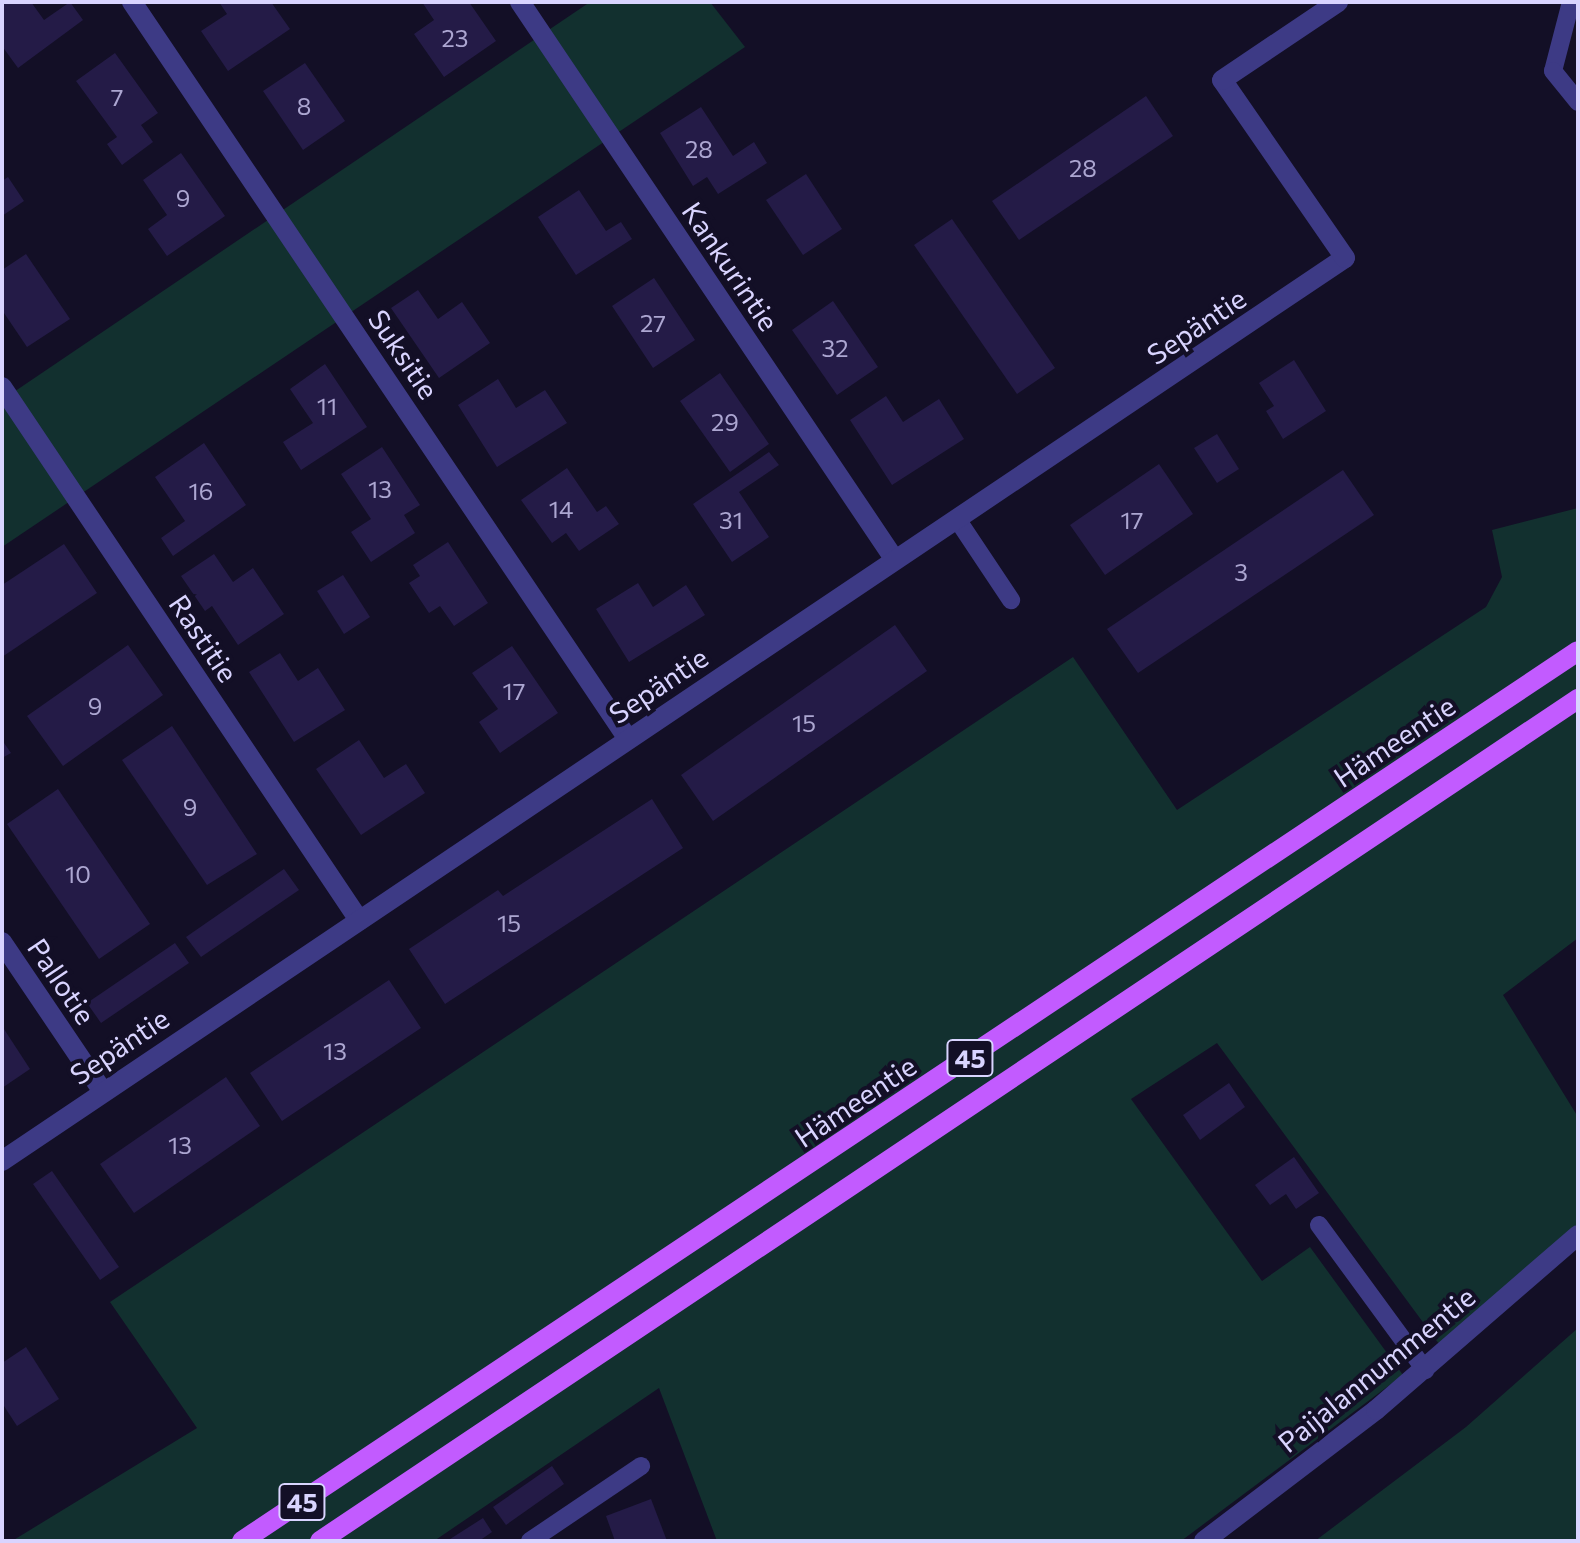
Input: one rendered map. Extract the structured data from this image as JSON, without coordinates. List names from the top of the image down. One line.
{"streets":{"main road":["Hämeentie","45"],"street":["Kankurintie","Sepäntie","Suksitie","Rastitie","Pallotie","Paijalannummentie"]},"crossings":[["Kankurintie","Sepäntie"],["Sepäntie","Suksitie"],["Sepäntie","Rastitie"],["Sepäntie","Pallotie"]],"house_numbers":["23","7","8","28","28","9","27","32","11","29","13","16","14","31","17","3","17","9","15","9","10","15","13","13"]}
